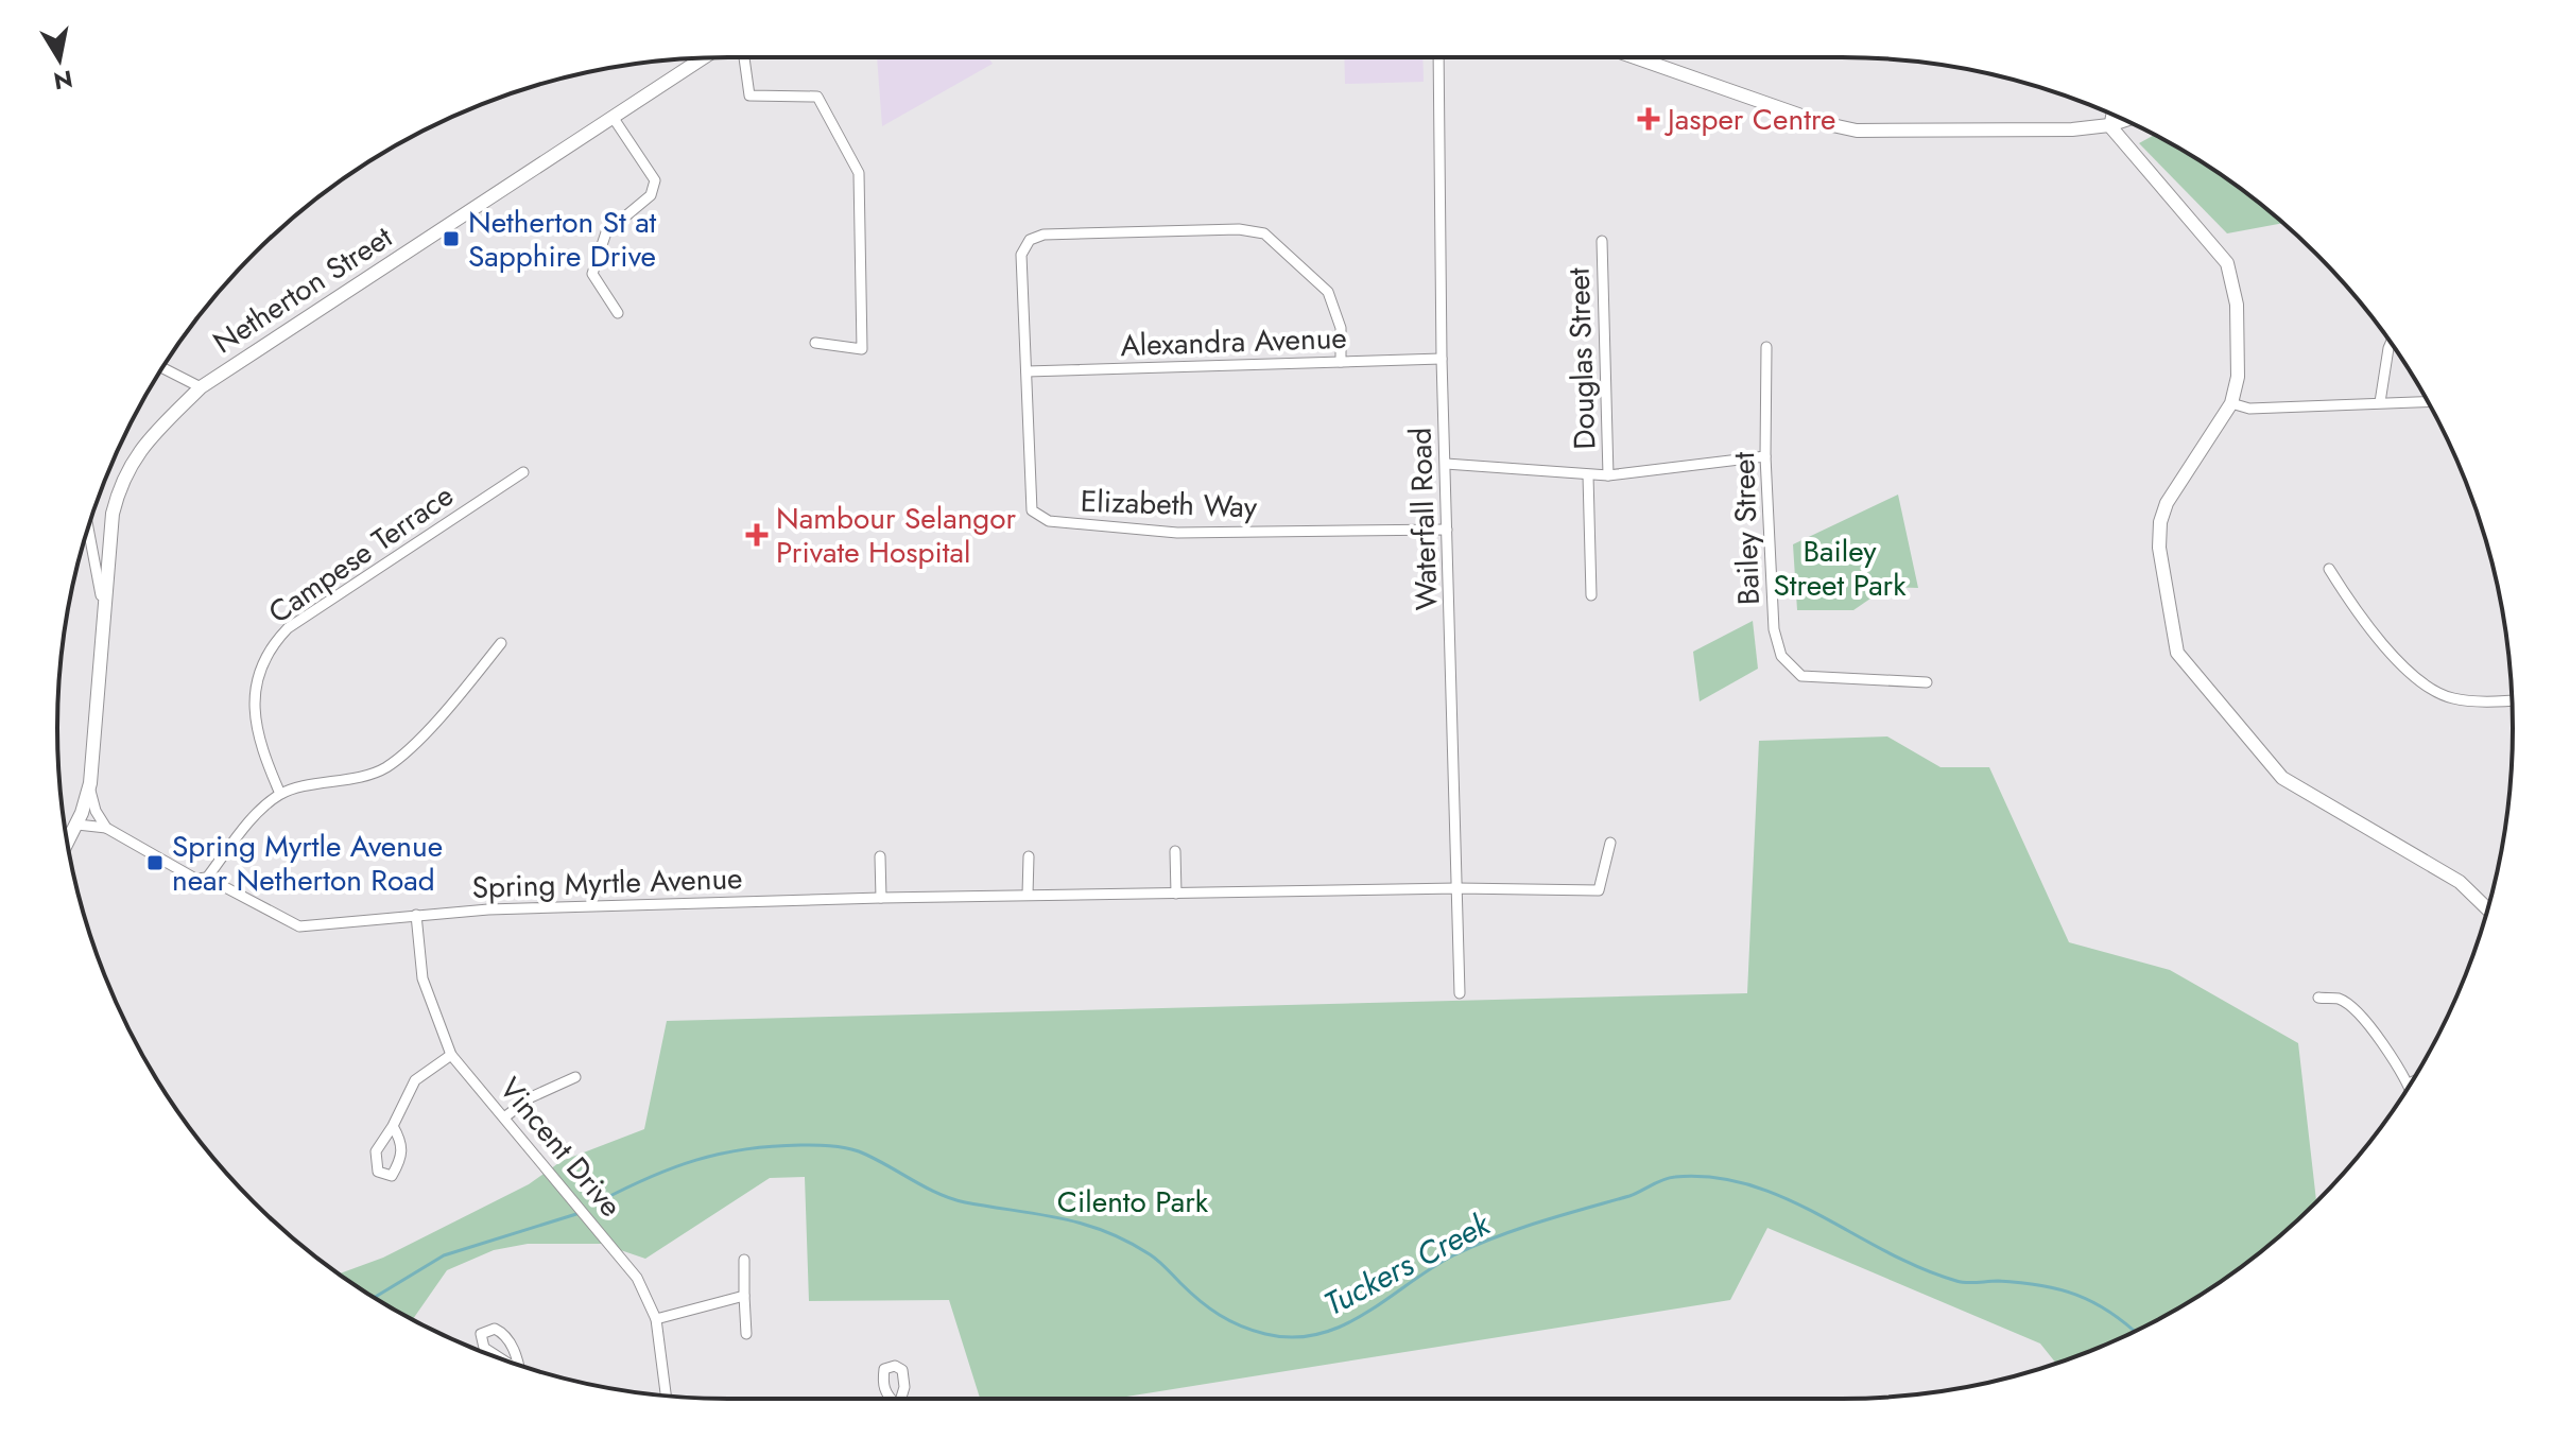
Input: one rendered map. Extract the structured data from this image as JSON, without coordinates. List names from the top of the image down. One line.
{"streets":{"main road":["Netherton Street"],"street":["Alexandra Avenue","Douglas Street","Elizabeth Way","Waterfall Road","Bailey Street","Campese Terrace","Spring Myrtle Avenue","Vincent Drive"]},"crossings":[["Netherton Street","Spring Myrtle Avenue"],["Alexandra Avenue","Elizabeth Way"],["Alexandra Avenue","Waterfall Road"],["Elizabeth Way","Waterfall Road"],["Waterfall Road","Spring Myrtle Avenue"],["Spring Myrtle Avenue","Vincent Drive"]],"water":["Tuckers Creek"],"parks":["Bailey Street Park","Cilento Park"],"places":{"health":["Jasper Centre","Nambour Selangor Private Hospital"],"transit":["Netherton St at Sapphire Drive","Spring Myrtle Avenue near Netherton Road"]},"north":"bottom"}
